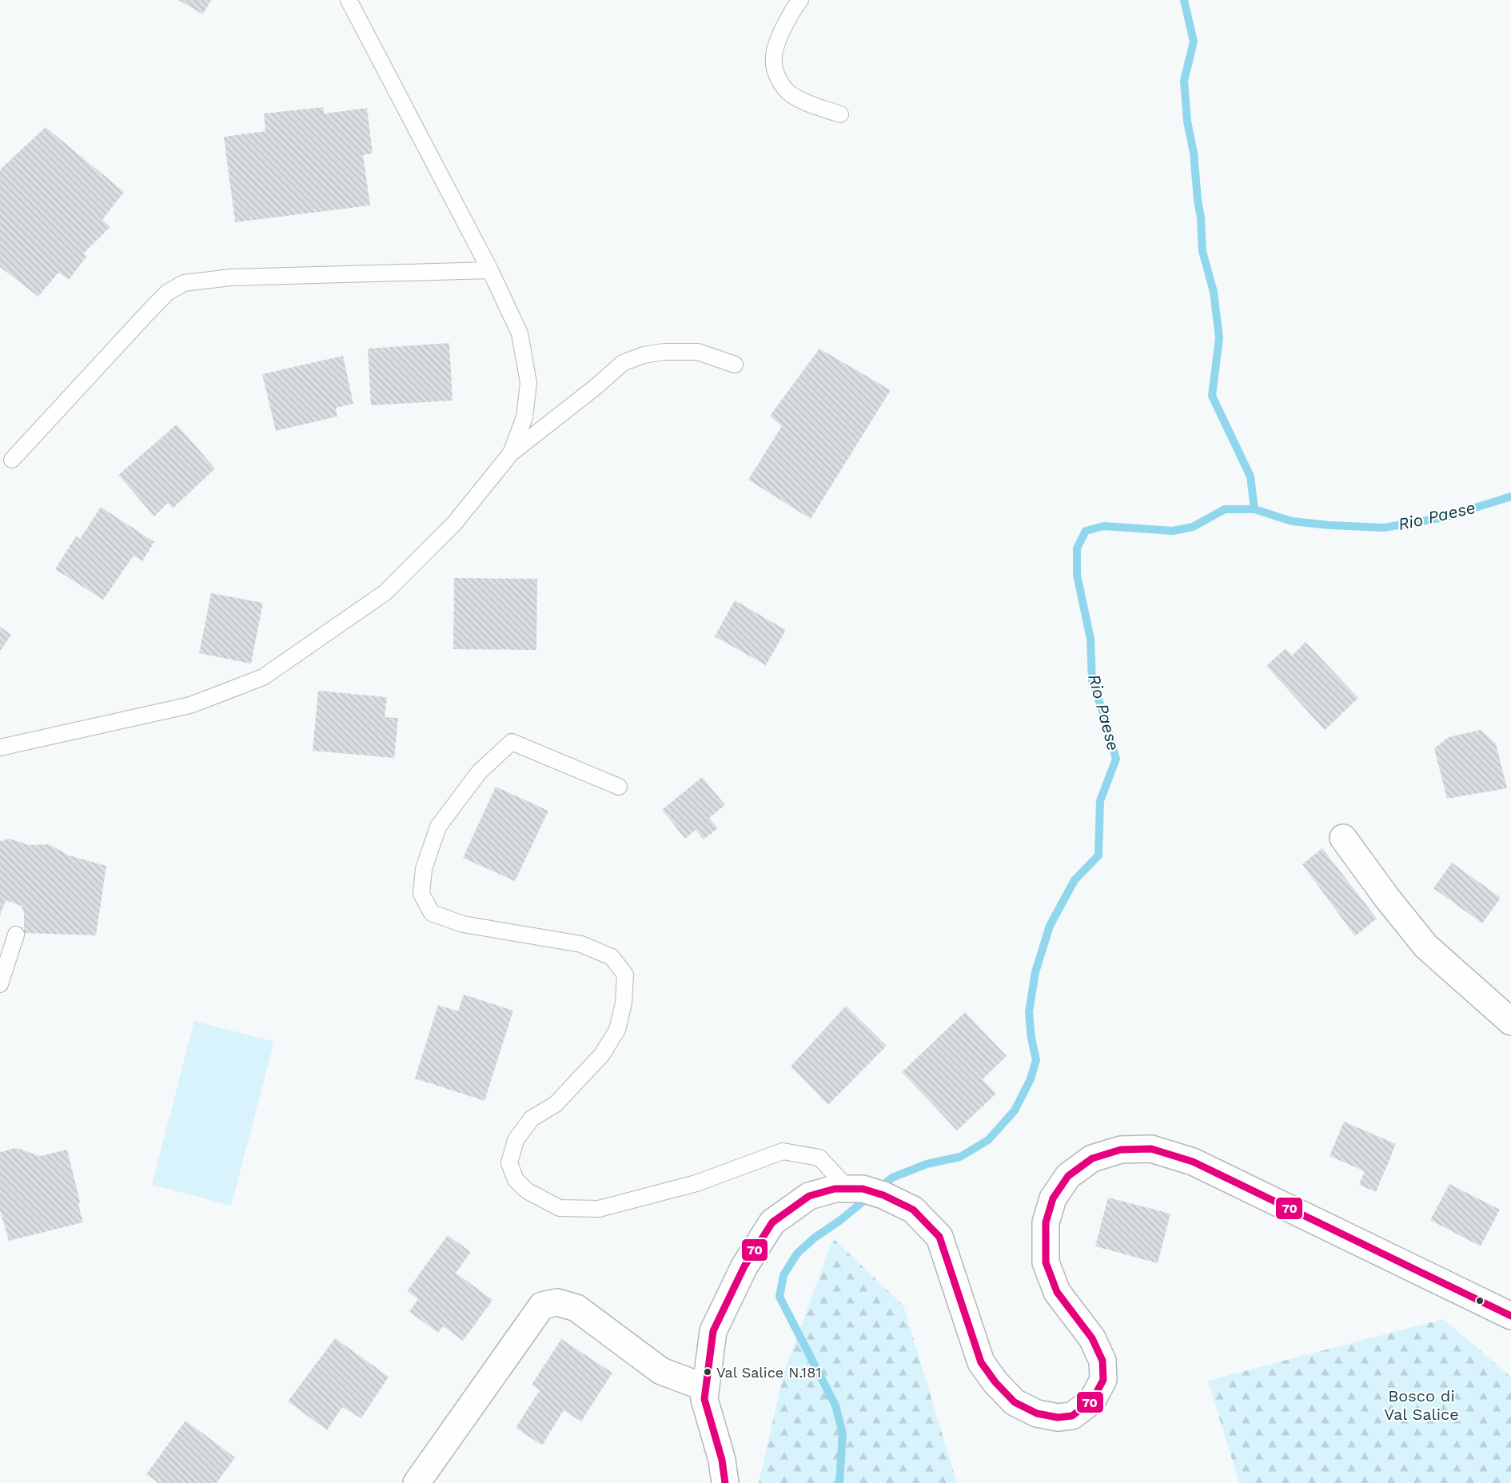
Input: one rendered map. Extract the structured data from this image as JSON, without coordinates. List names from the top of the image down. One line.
{"water":["Rio Paese"],"parks":["Bosco di Val Salice"],"places":["Val Salice N.181"],"lines":["transit line 70"]}
